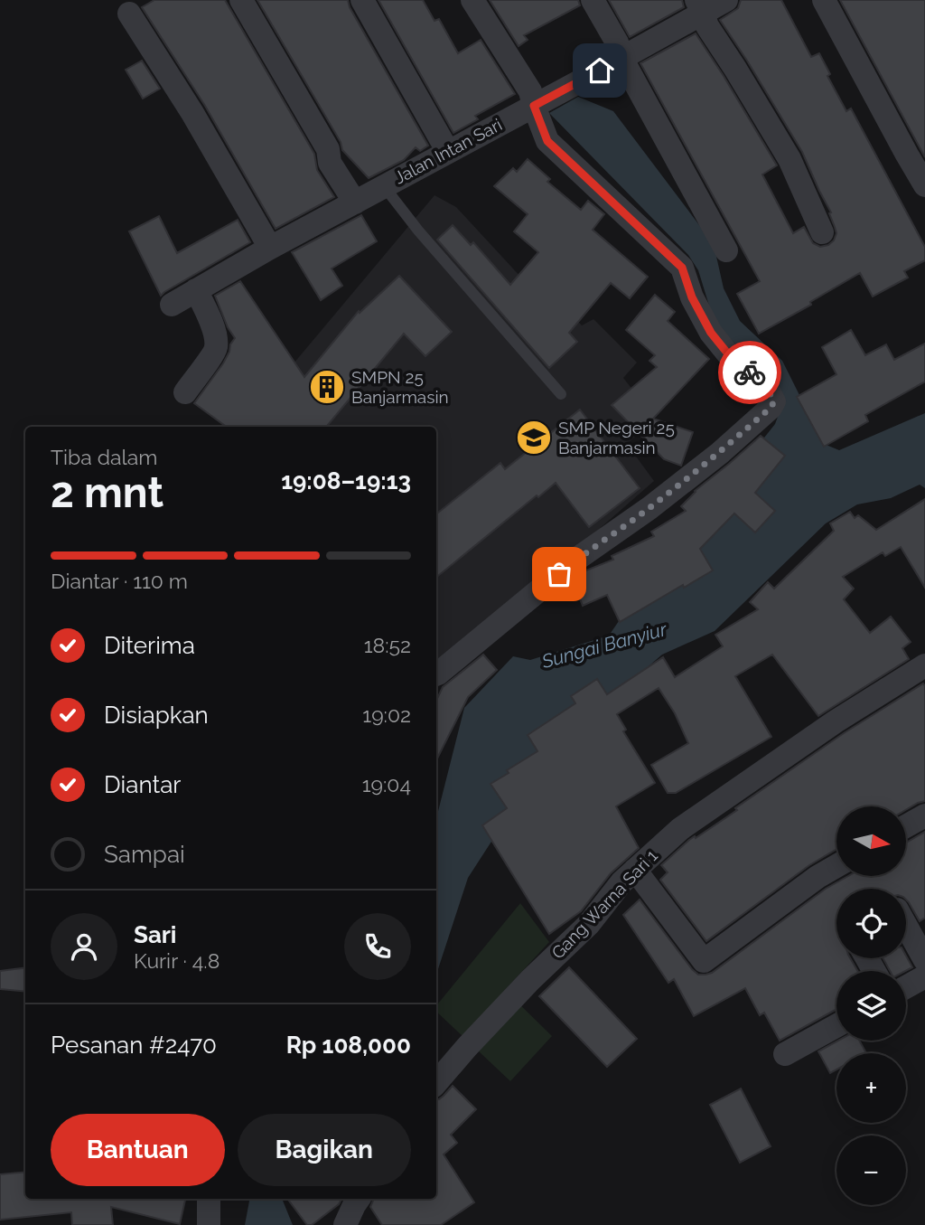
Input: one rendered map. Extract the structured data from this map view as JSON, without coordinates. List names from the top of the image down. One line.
{"streets":{"street":["Jalan Intan Sari","Gang Warna Sari 1"]},"water":["Sungai Banyiur"],"places":{"building":["SMPN 25 Banjarmasin"],"school or university":["SMP Negeri 25 Banjarmasin"]},"north":"right","page":{"heading":["2 mnt","Tiba dalam","19:08–19:13"],"panel":["Sari","Kurir · 4.8","Pesanan #2470","Rp 108,000"],"bar":"Diantar · 110 m","list":[["Diterima","18:52"],["Disiapkan","19:02"],["Diantar","19:04"],"Sampai"],"map_buttons":["+","−"],"buttons":["Bantuan","Bagikan"]}}
